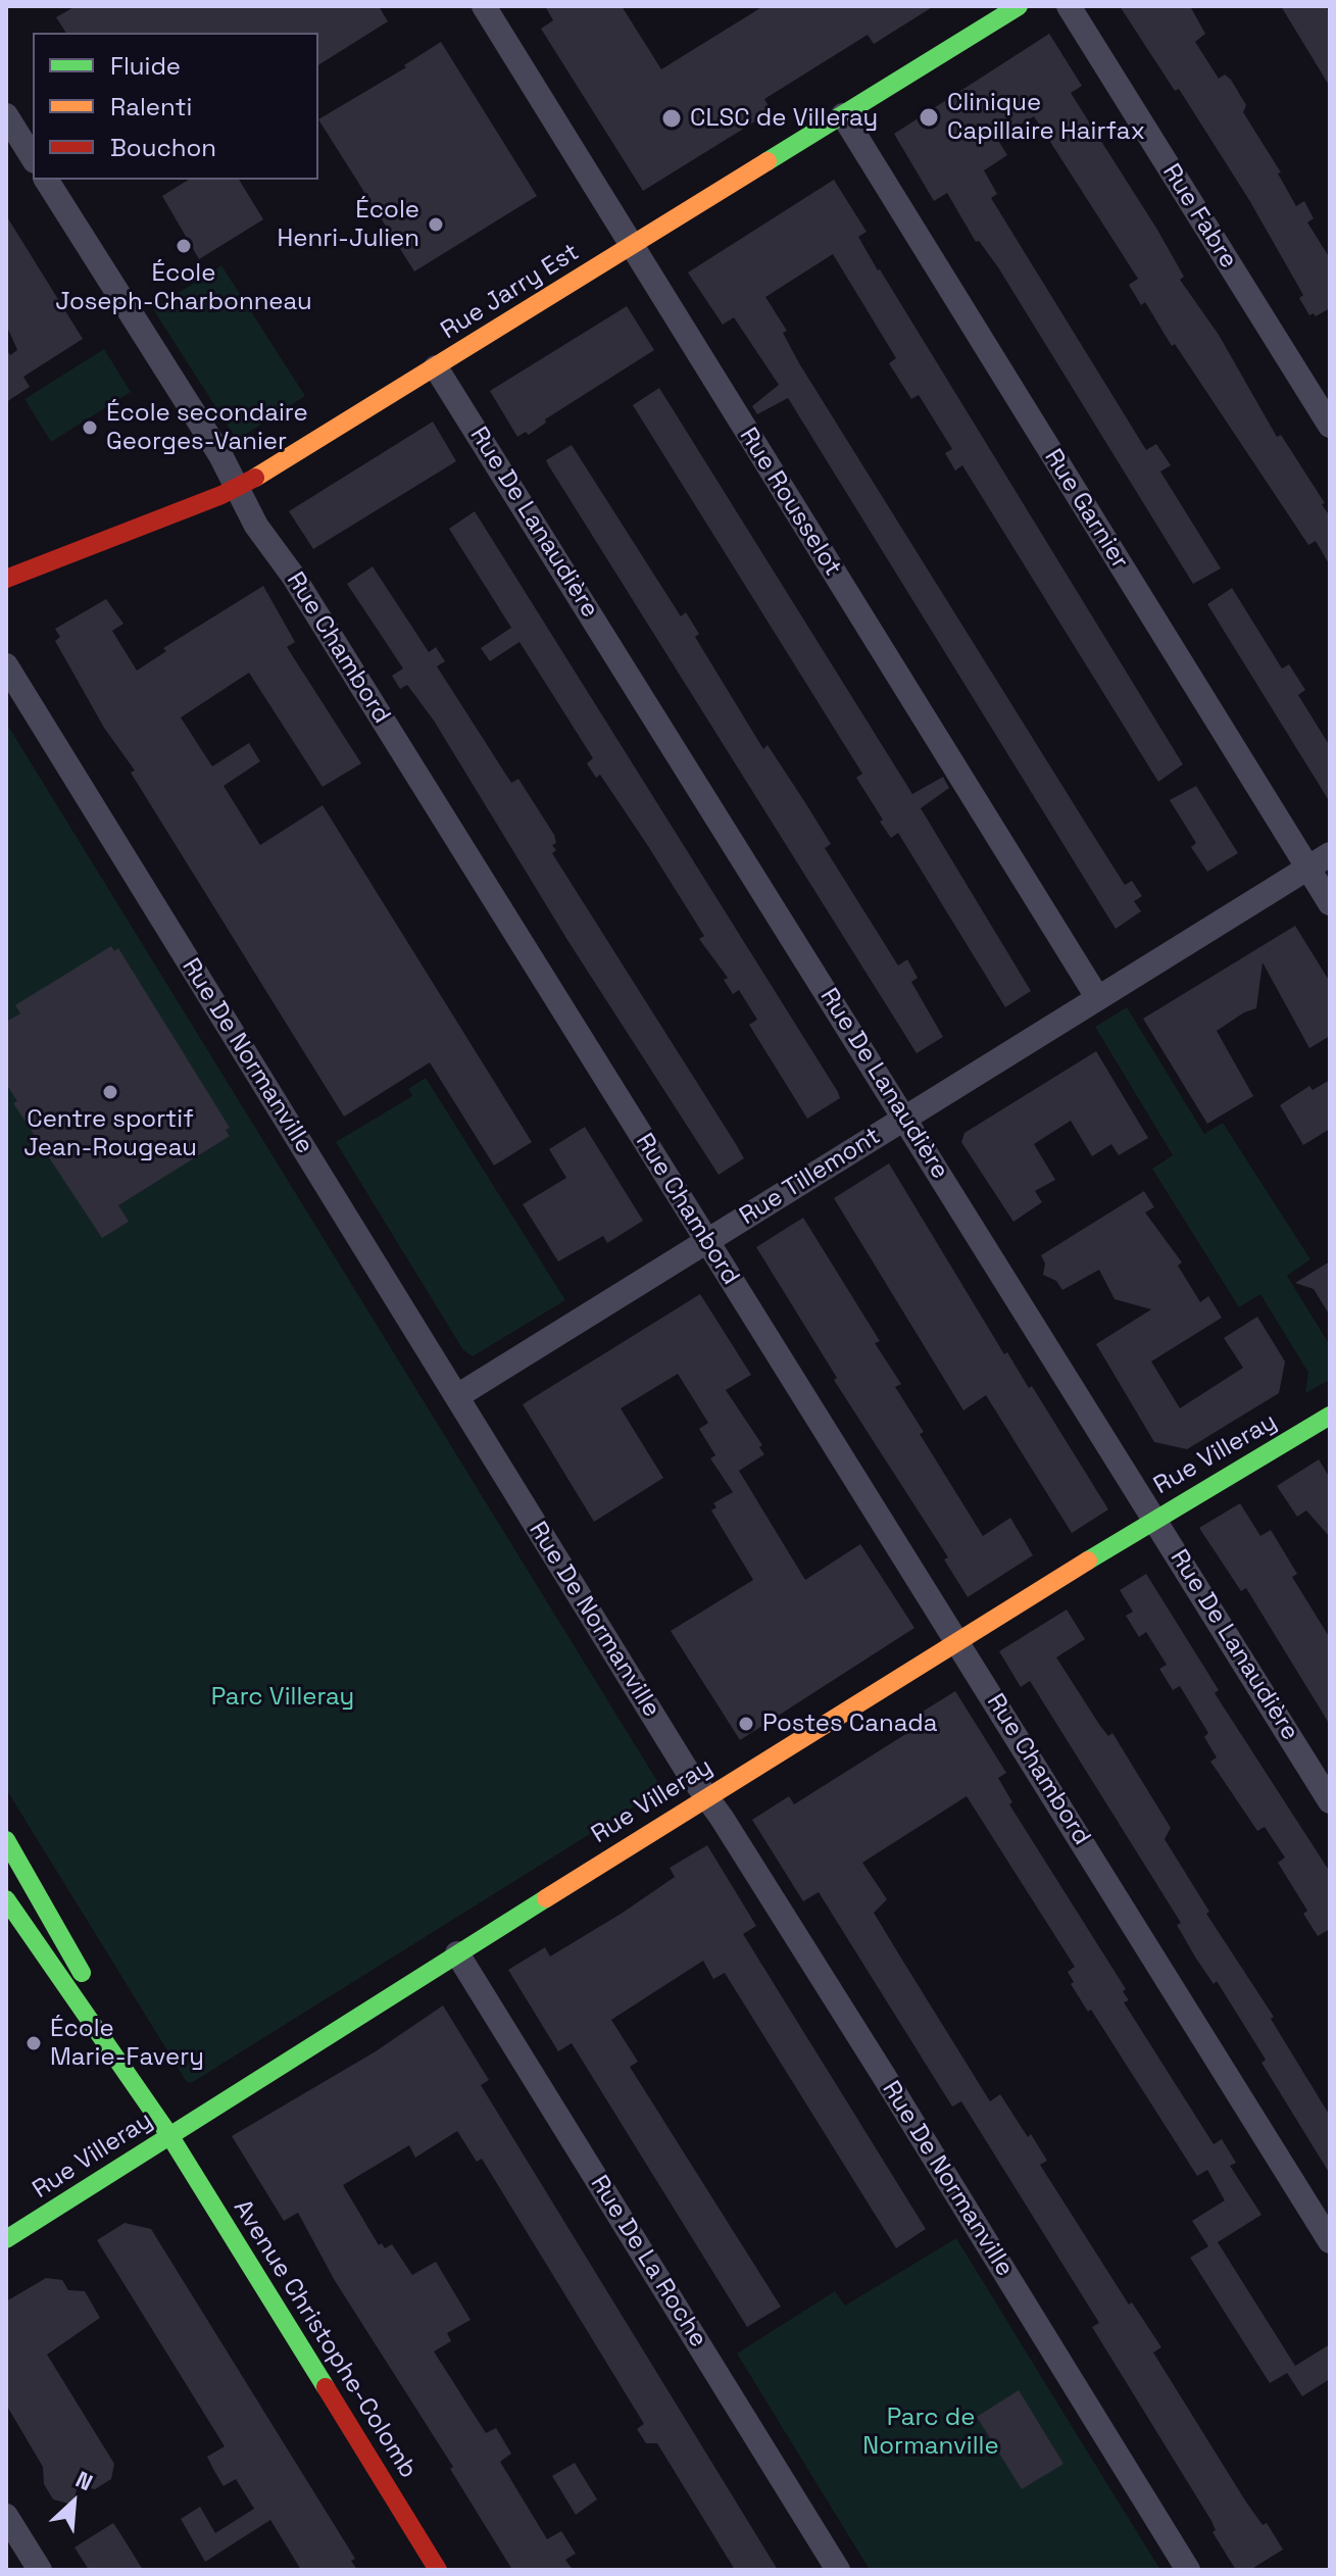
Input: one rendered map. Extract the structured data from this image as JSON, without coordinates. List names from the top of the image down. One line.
{"streets":{"main road":["Rue Jarry Est","Rue Villeray","Avenue Christophe-Colomb"],"street":["Rue Fabre","Rue Rousselot","Rue Garnier","Rue De Lanaudière","Rue Chambord","Rue De Normanville","Rue Tillemont","Rue De La Roche"]},"crossings":[["Rue Jarry Est","Rue Rousselot"],["Rue Jarry Est","Rue Garnier"],["Rue Jarry Est","Rue De Lanaudière"],["Rue Jarry Est","Rue Chambord"],["Rue Rousselot","Rue Tillemont"],["Rue Garnier","Rue Tillemont"],["Rue De Lanaudière","Rue Tillemont"],["Rue De Lanaudière","Rue Villeray"],["Rue Chambord","Rue Tillemont"],["Rue Chambord","Rue Villeray"],["Rue De Normanville","Rue Tillemont"],["Rue De Normanville","Rue Villeray"],["Rue Villeray","Rue De La Roche"],["Rue Villeray","Avenue Christophe-Colomb"]],"parks":["Parc Villeray","Parc de Normanville"],"places":["Clinique Capillaire Hairfax","CLSC de Villeray","École Henri-Julien","École Joseph-Charbonneau","École secondaire Georges-Vanier","Centre sportif Jean-Rougeau","Postes Canada","École Marie-Favery"],"legend":["Fluide","Ralenti","Bouchon"],"north":"top right"}
